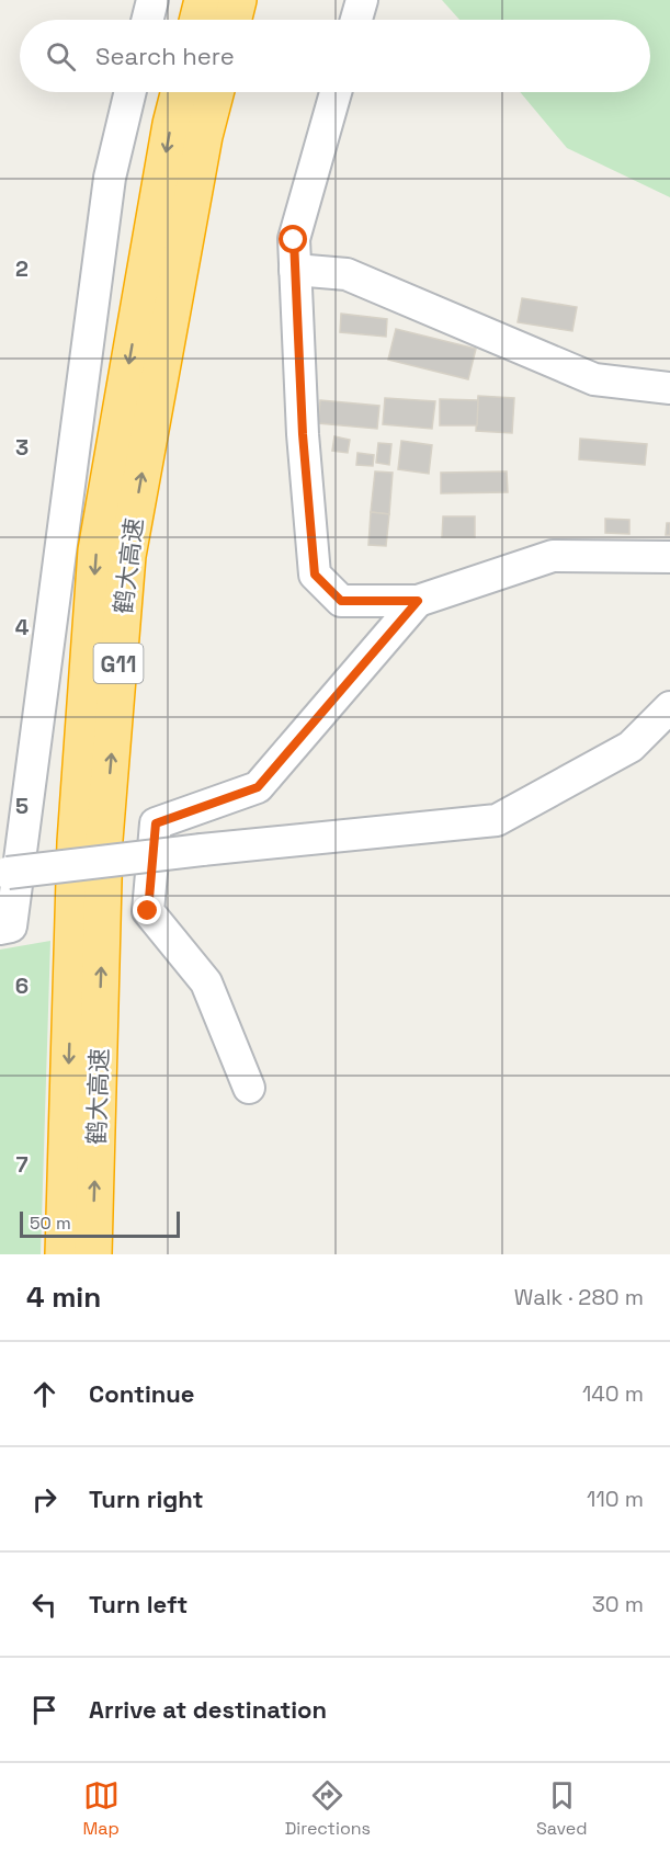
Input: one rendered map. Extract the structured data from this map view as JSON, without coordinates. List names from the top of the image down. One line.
{"streets":{"highway":["鹤大高速","G11"]},"scale_bar":"50 m","page":{"search":"Search here","scale":"50 m","heading":["4 min","Walk · 280 m"],"list":[["Continue","140 m"],["Turn right","110 m"],["Turn left","30 m"],"Arrive at destination"],"nav":["Map","Directions","Saved"]},"grid":{"rows":["2","3","4","5","6","7"]}}
